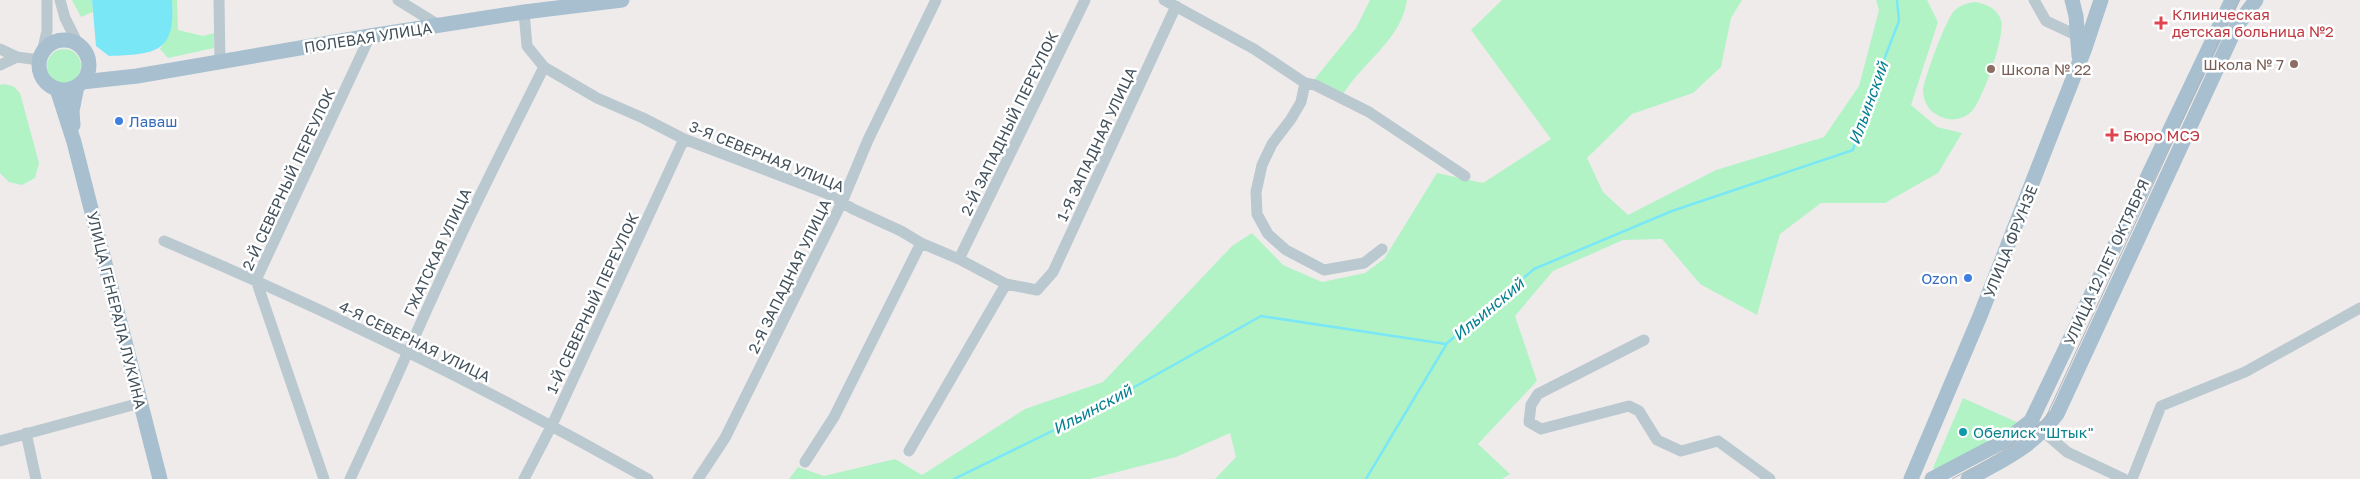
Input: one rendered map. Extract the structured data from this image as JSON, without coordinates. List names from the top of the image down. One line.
{"streets":{"main road":["ПОЛЕВАЯ УЛИЦА","УЛИЦА ФРУНЗЕ","УЛИЦА 12 ЛЕТ ОКТЯБРЯ","УЛИЦА ГЕНЕРАЛА ЛУКИНА"],"street":["2-Й ЗАПАДНЫЙ ПЕРЕУЛОК","1-Я ЗАПАДНАЯ УЛИЦА","3-Я СЕВЕРНАЯ УЛИЦА","2-Й СЕВЕРНЫЙ ПЕРЕУЛОК","ГЖАТСКАЯ УЛИЦА","2-Я ЗАПАДНАЯ УЛИЦА","1-Й СЕВЕРНЫЙ ПЕРЕУЛОК","4-Я СЕВЕРНАЯ УЛИЦА"]},"crossings":[["ПОЛЕВАЯ УЛИЦА","3-Я СЕВЕРНАЯ УЛИЦА"],["ПОЛЕВАЯ УЛИЦА","2-Й СЕВЕРНЫЙ ПЕРЕУЛОК"],["ПОЛЕВАЯ УЛИЦА","УЛИЦА ГЕНЕРАЛА ЛУКИНА"],["2-Й ЗАПАДНЫЙ ПЕРЕУЛОК","3-Я СЕВЕРНАЯ УЛИЦА"],["1-Я ЗАПАДНАЯ УЛИЦА","3-Я СЕВЕРНАЯ УЛИЦА"],["3-Я СЕВЕРНАЯ УЛИЦА","ГЖАТСКАЯ УЛИЦА"],["3-Я СЕВЕРНАЯ УЛИЦА","2-Я ЗАПАДНАЯ УЛИЦА"],["3-Я СЕВЕРНАЯ УЛИЦА","1-Й СЕВЕРНЫЙ ПЕРЕУЛОК"],["2-Й СЕВЕРНЫЙ ПЕРЕУЛОК","4-Я СЕВЕРНАЯ УЛИЦА"],["ГЖАТСКАЯ УЛИЦА","4-Я СЕВЕРНАЯ УЛИЦА"],["1-Й СЕВЕРНЫЙ ПЕРЕУЛОК","4-Я СЕВЕРНАЯ УЛИЦА"]],"water":["Ильинский"],"places":{"health":["Клиническая детская больница №2","Бюро МСЭ"],"other":["Школа № 7","Школа № 22","Лаваш","Ozon","Обелиск \"Штык\""]}}
